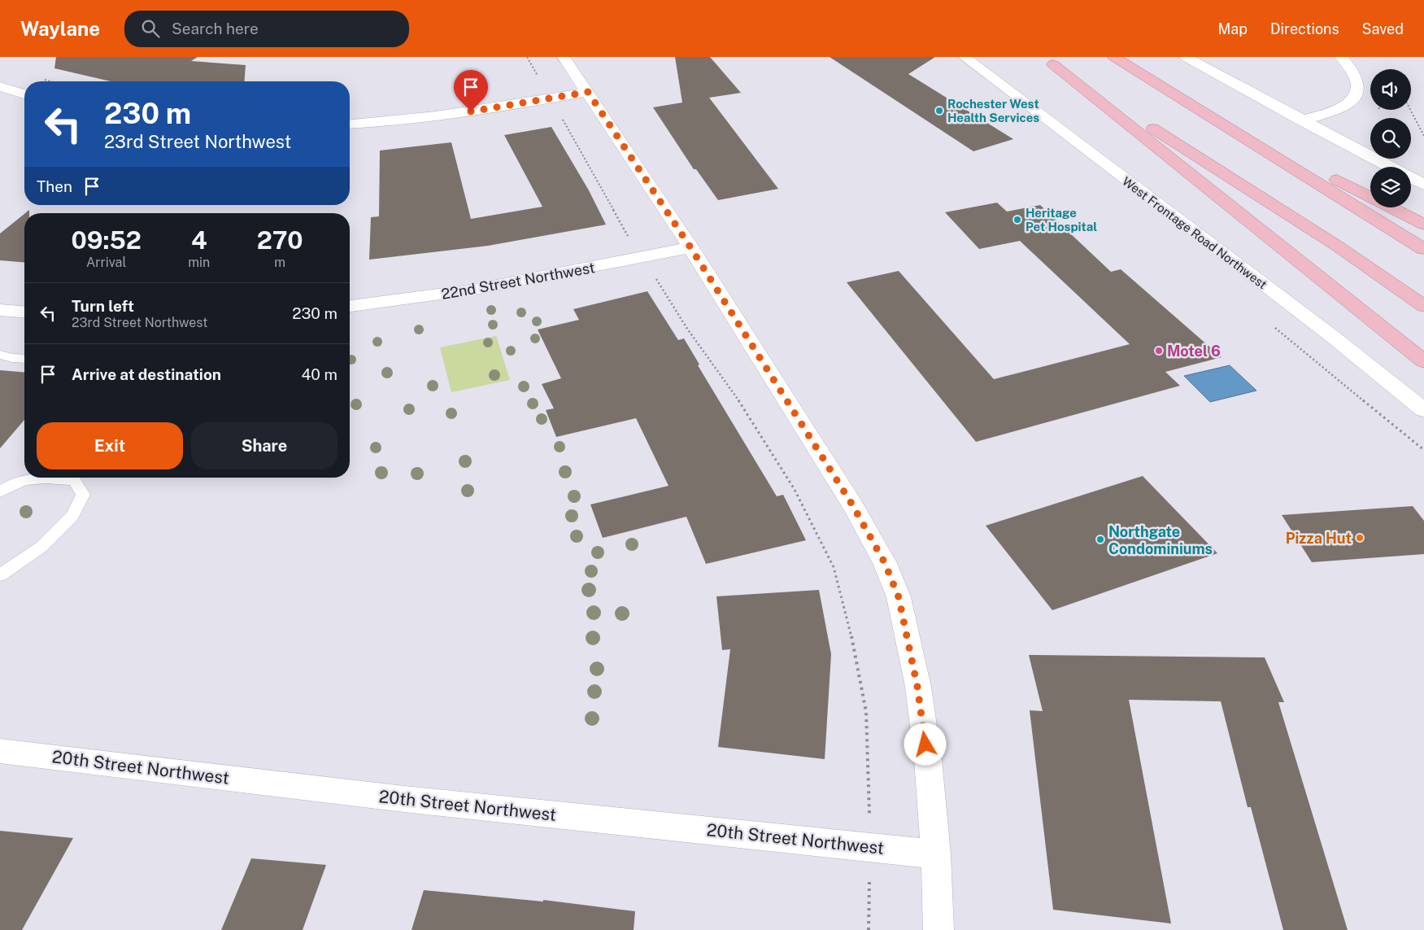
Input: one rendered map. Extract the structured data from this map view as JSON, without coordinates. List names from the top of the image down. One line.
{"streets":{"street":["West Frontage Road Northwest","22nd Street Northwest","20th Street Northwest"]},"places":["Rochester West Health Services","Heritage Pet Hospital","Motel 6","Pizza Hut","Northgate Condominiums"],"page":{"header":"Waylane","search":"Search here","nav":["Map","Directions","Saved"],"turn":["230 m","23rd Street Northwest"],"then":"Then","eta":["09:52","Arrival","4","min","270","m"],"list":[{"name":"Turn left","note":"23rd Street Northwest","value":"230 m"},{"name":"Arrive at destination","value":"40 m"}],"buttons":["Exit","Share"]}}
